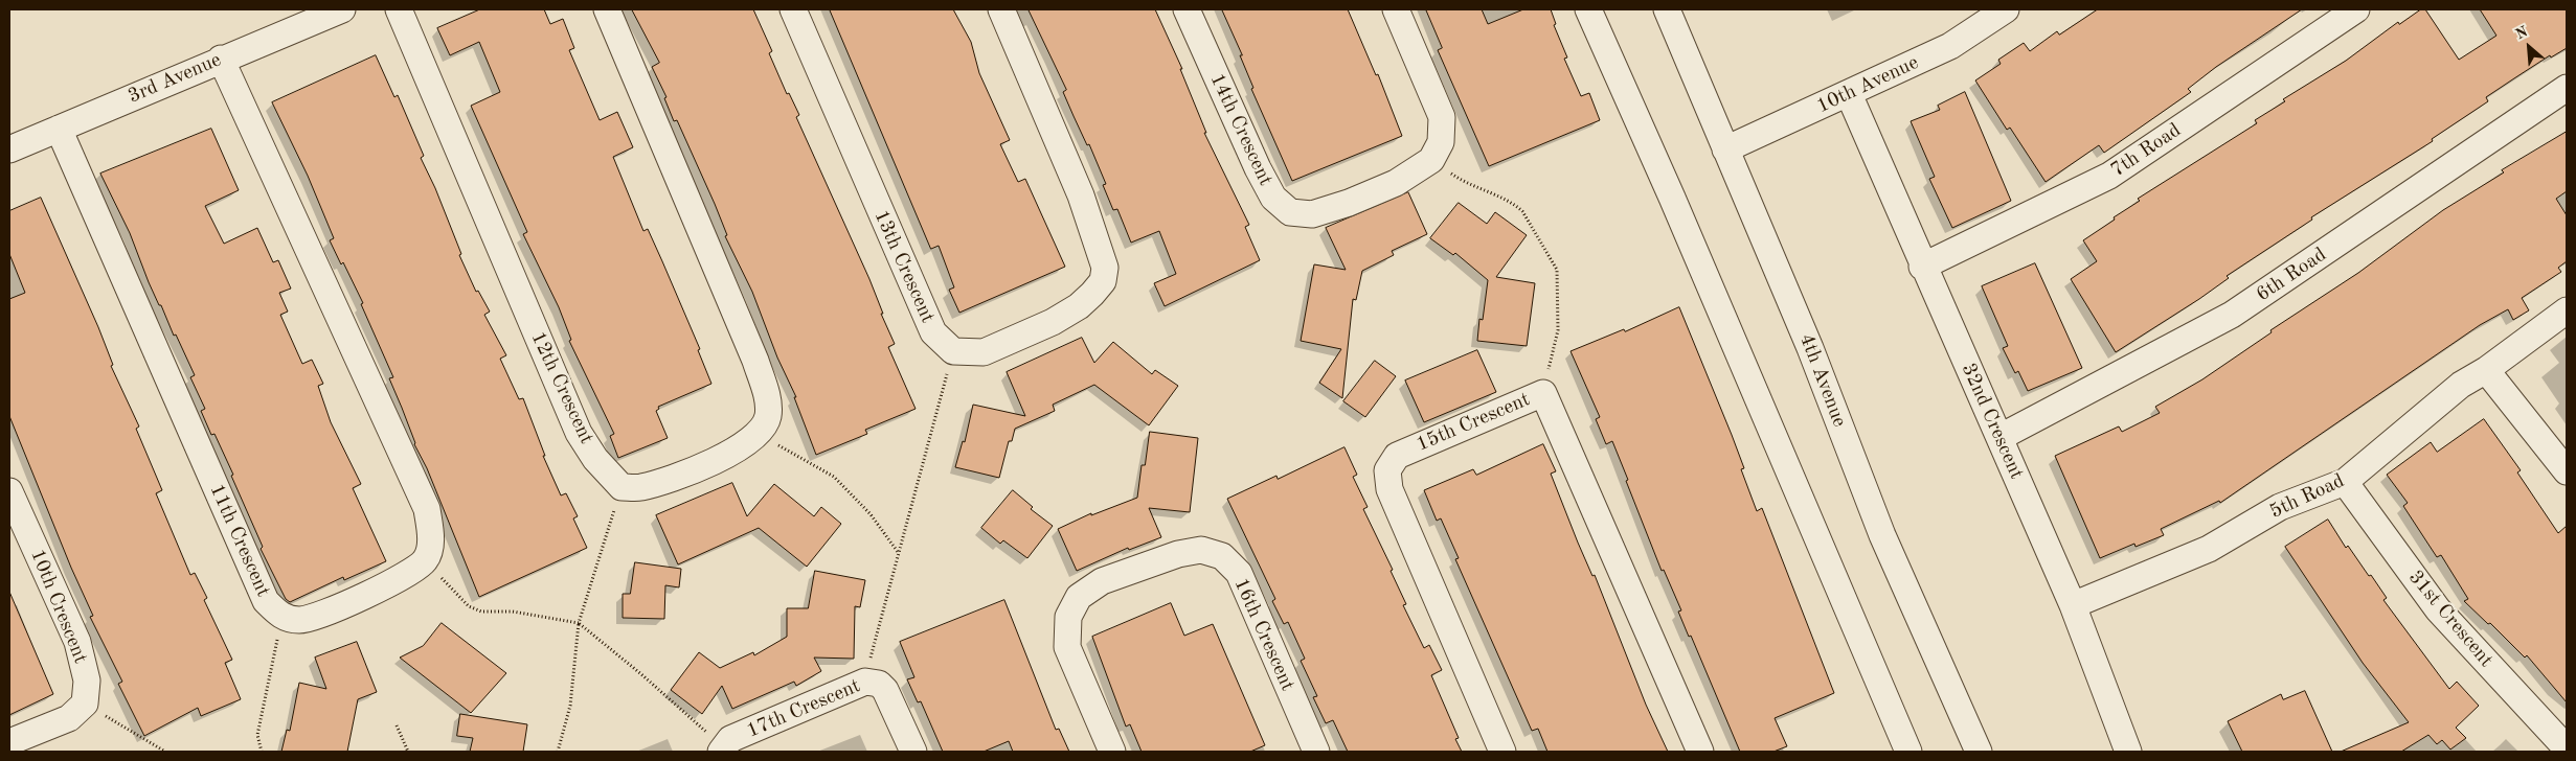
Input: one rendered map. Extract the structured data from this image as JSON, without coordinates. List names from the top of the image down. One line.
{"streets":{"street":["3rd Avenue","10th Avenue","14th Crescent","7th Road","13th Crescent","6th Road","4th Avenue","12th Crescent","32nd Crescent","15th Crescent","5th Road","11th Crescent","10th Crescent","31st Crescent","16th Crescent","17th Crescent"]},"crossings":[["3rd Avenue","11th Crescent"],["10th Avenue","4th Avenue"],["10th Avenue","32nd Crescent"],["7th Road","32nd Crescent"],["6th Road","32nd Crescent"],["32nd Crescent","5th Road"],["5th Road","31st Crescent"]],"north":"top left"}
